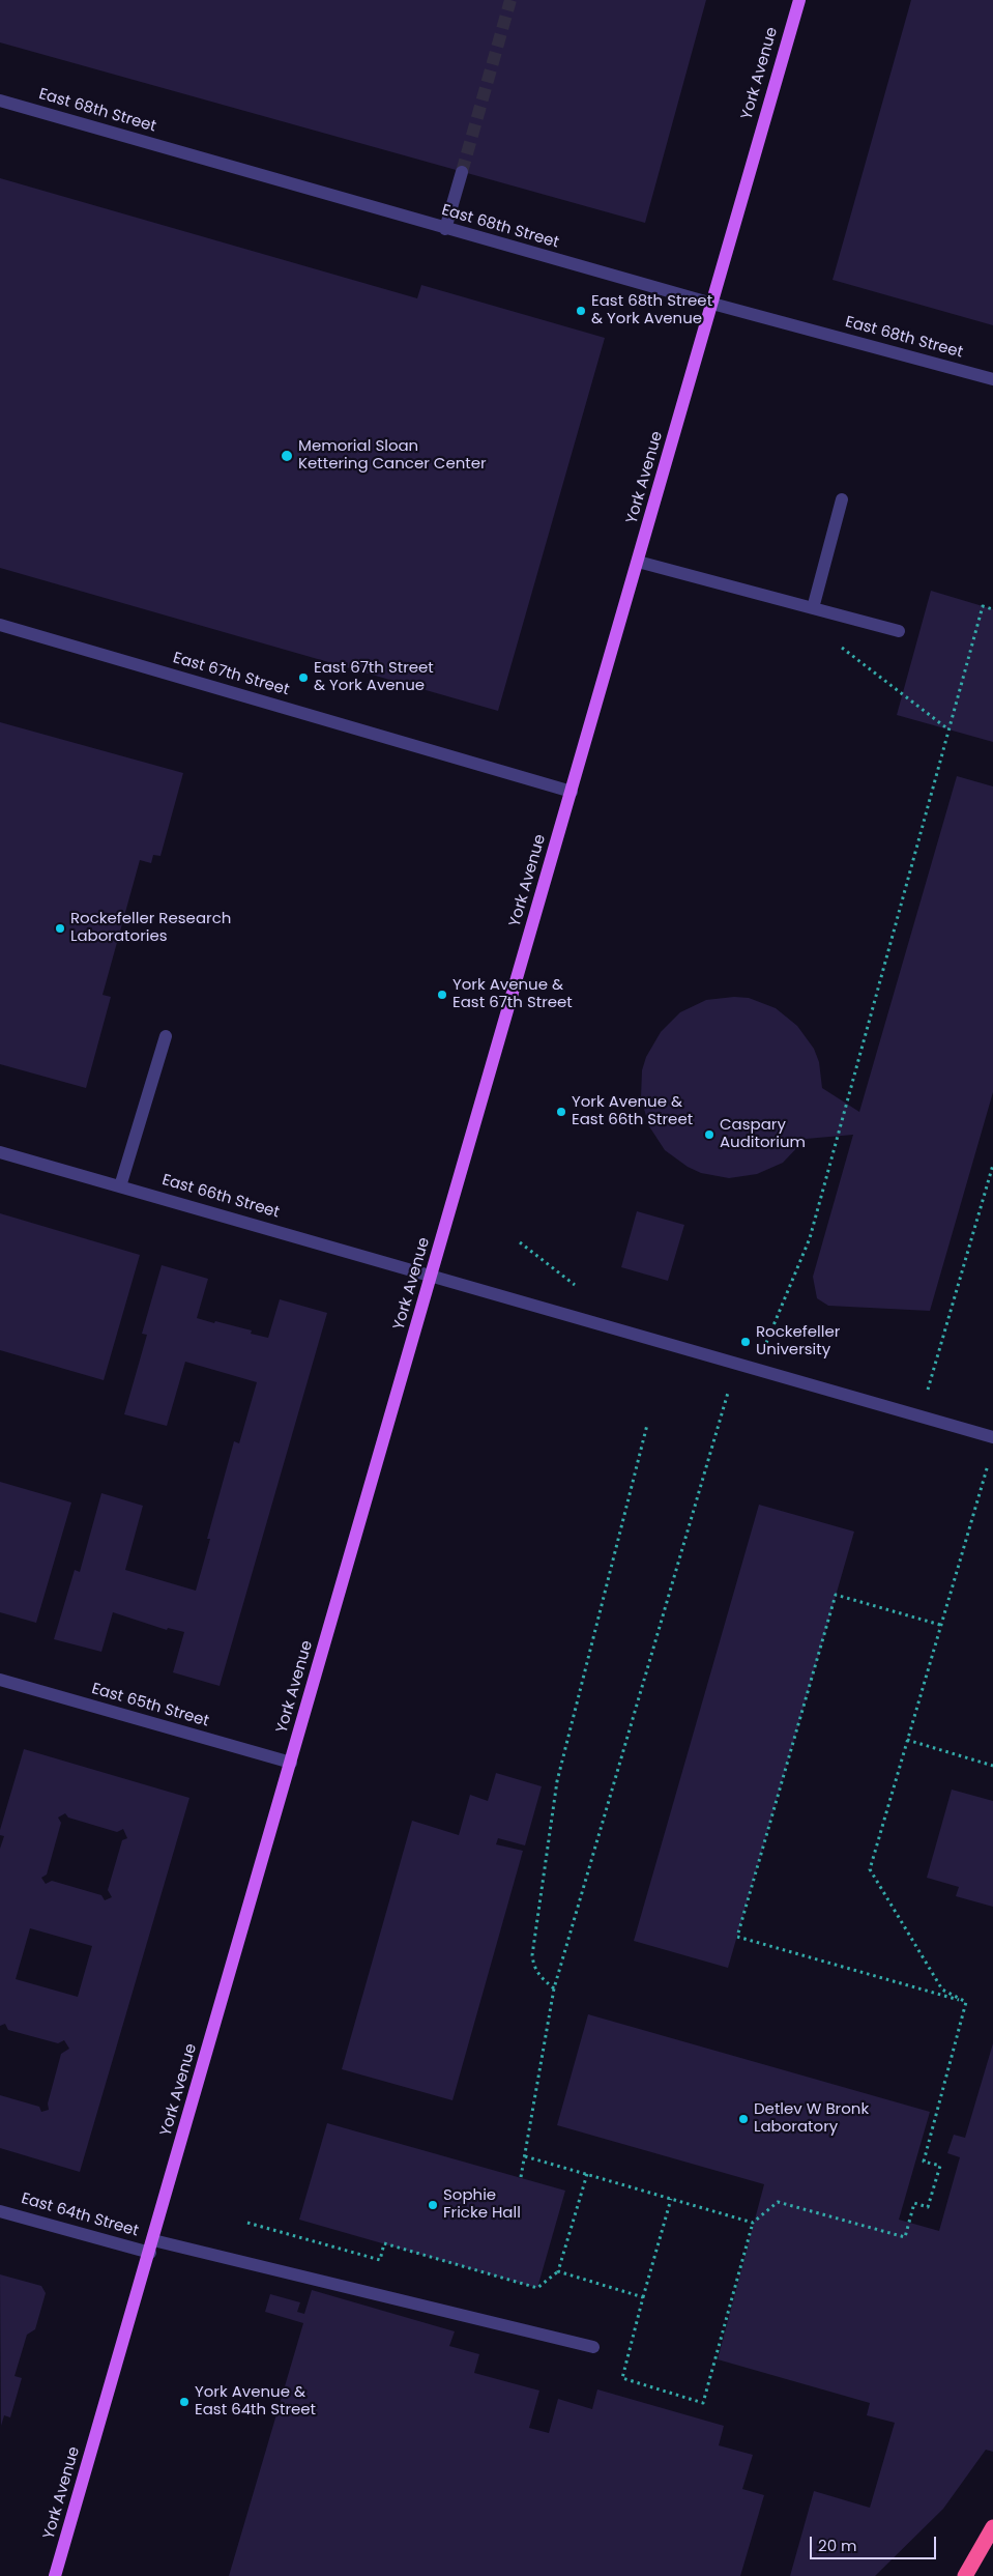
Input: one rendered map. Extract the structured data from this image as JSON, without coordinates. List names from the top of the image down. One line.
{"streets":{"main road":["York Avenue"],"street":["East 68th Street","East 67th Street","East 66th Street","East 65th Street","East 64th Street"]},"crossings":[["York Avenue","East 68th Street"],["York Avenue","East 67th Street"],["York Avenue","East 66th Street"],["York Avenue","East 65th Street"],["York Avenue","East 64th Street"]],"places":["East 68th Street & York Avenue","Memorial Sloan Kettering Cancer Center","East 67th Street & York Avenue","Rockefeller Research Laboratories","York Avenue & East 67th Street","York Avenue & East 66th Street","Caspary Auditorium","Rockefeller University","Detlev W Bronk Laboratory","Sophie Fricke Hall","York Avenue & East 64th Street"],"scale_bar":"20 m"}
